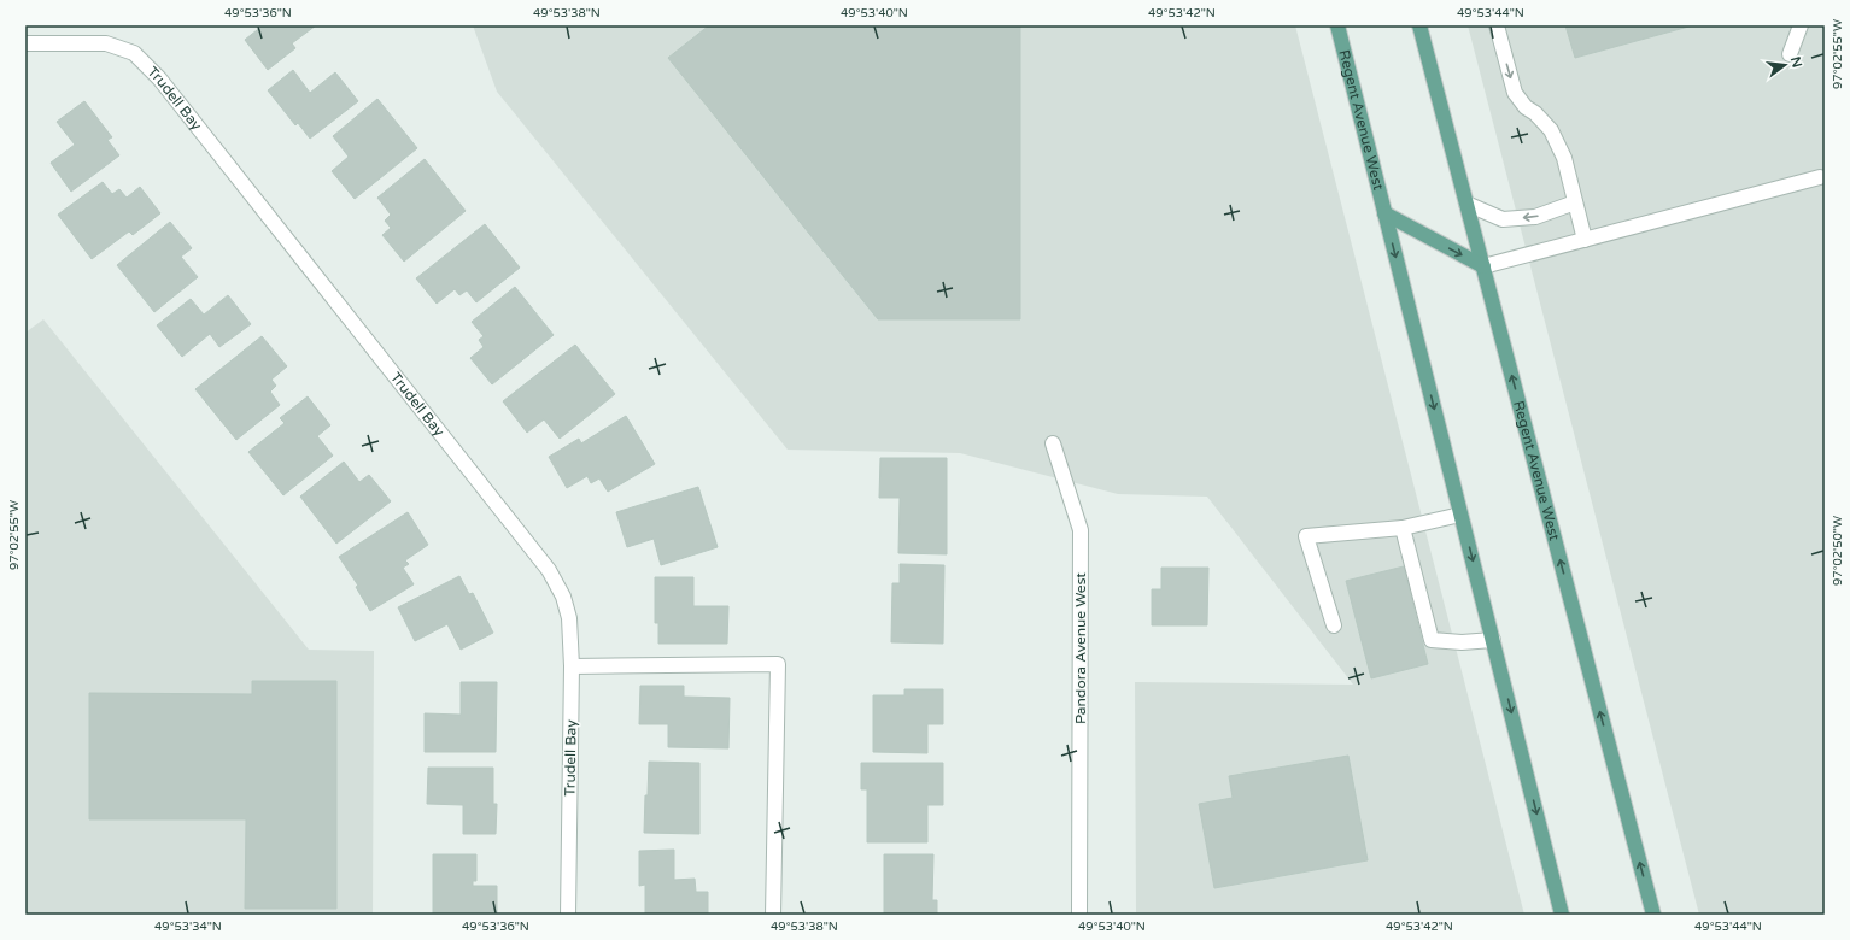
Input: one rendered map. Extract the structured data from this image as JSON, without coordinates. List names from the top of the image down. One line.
{"streets":{"main road":["Regent Avenue West"],"street":["Trudell Bay","Pandora Avenue West"]},"north":"right","coordinates":["49°53'36\"N","49°53'38\"N","49°53'40\"N","49°53'42\"N","49°53'44\"N","97°02'55\"W","97°02'50\"W","49°53'34\"N"]}
